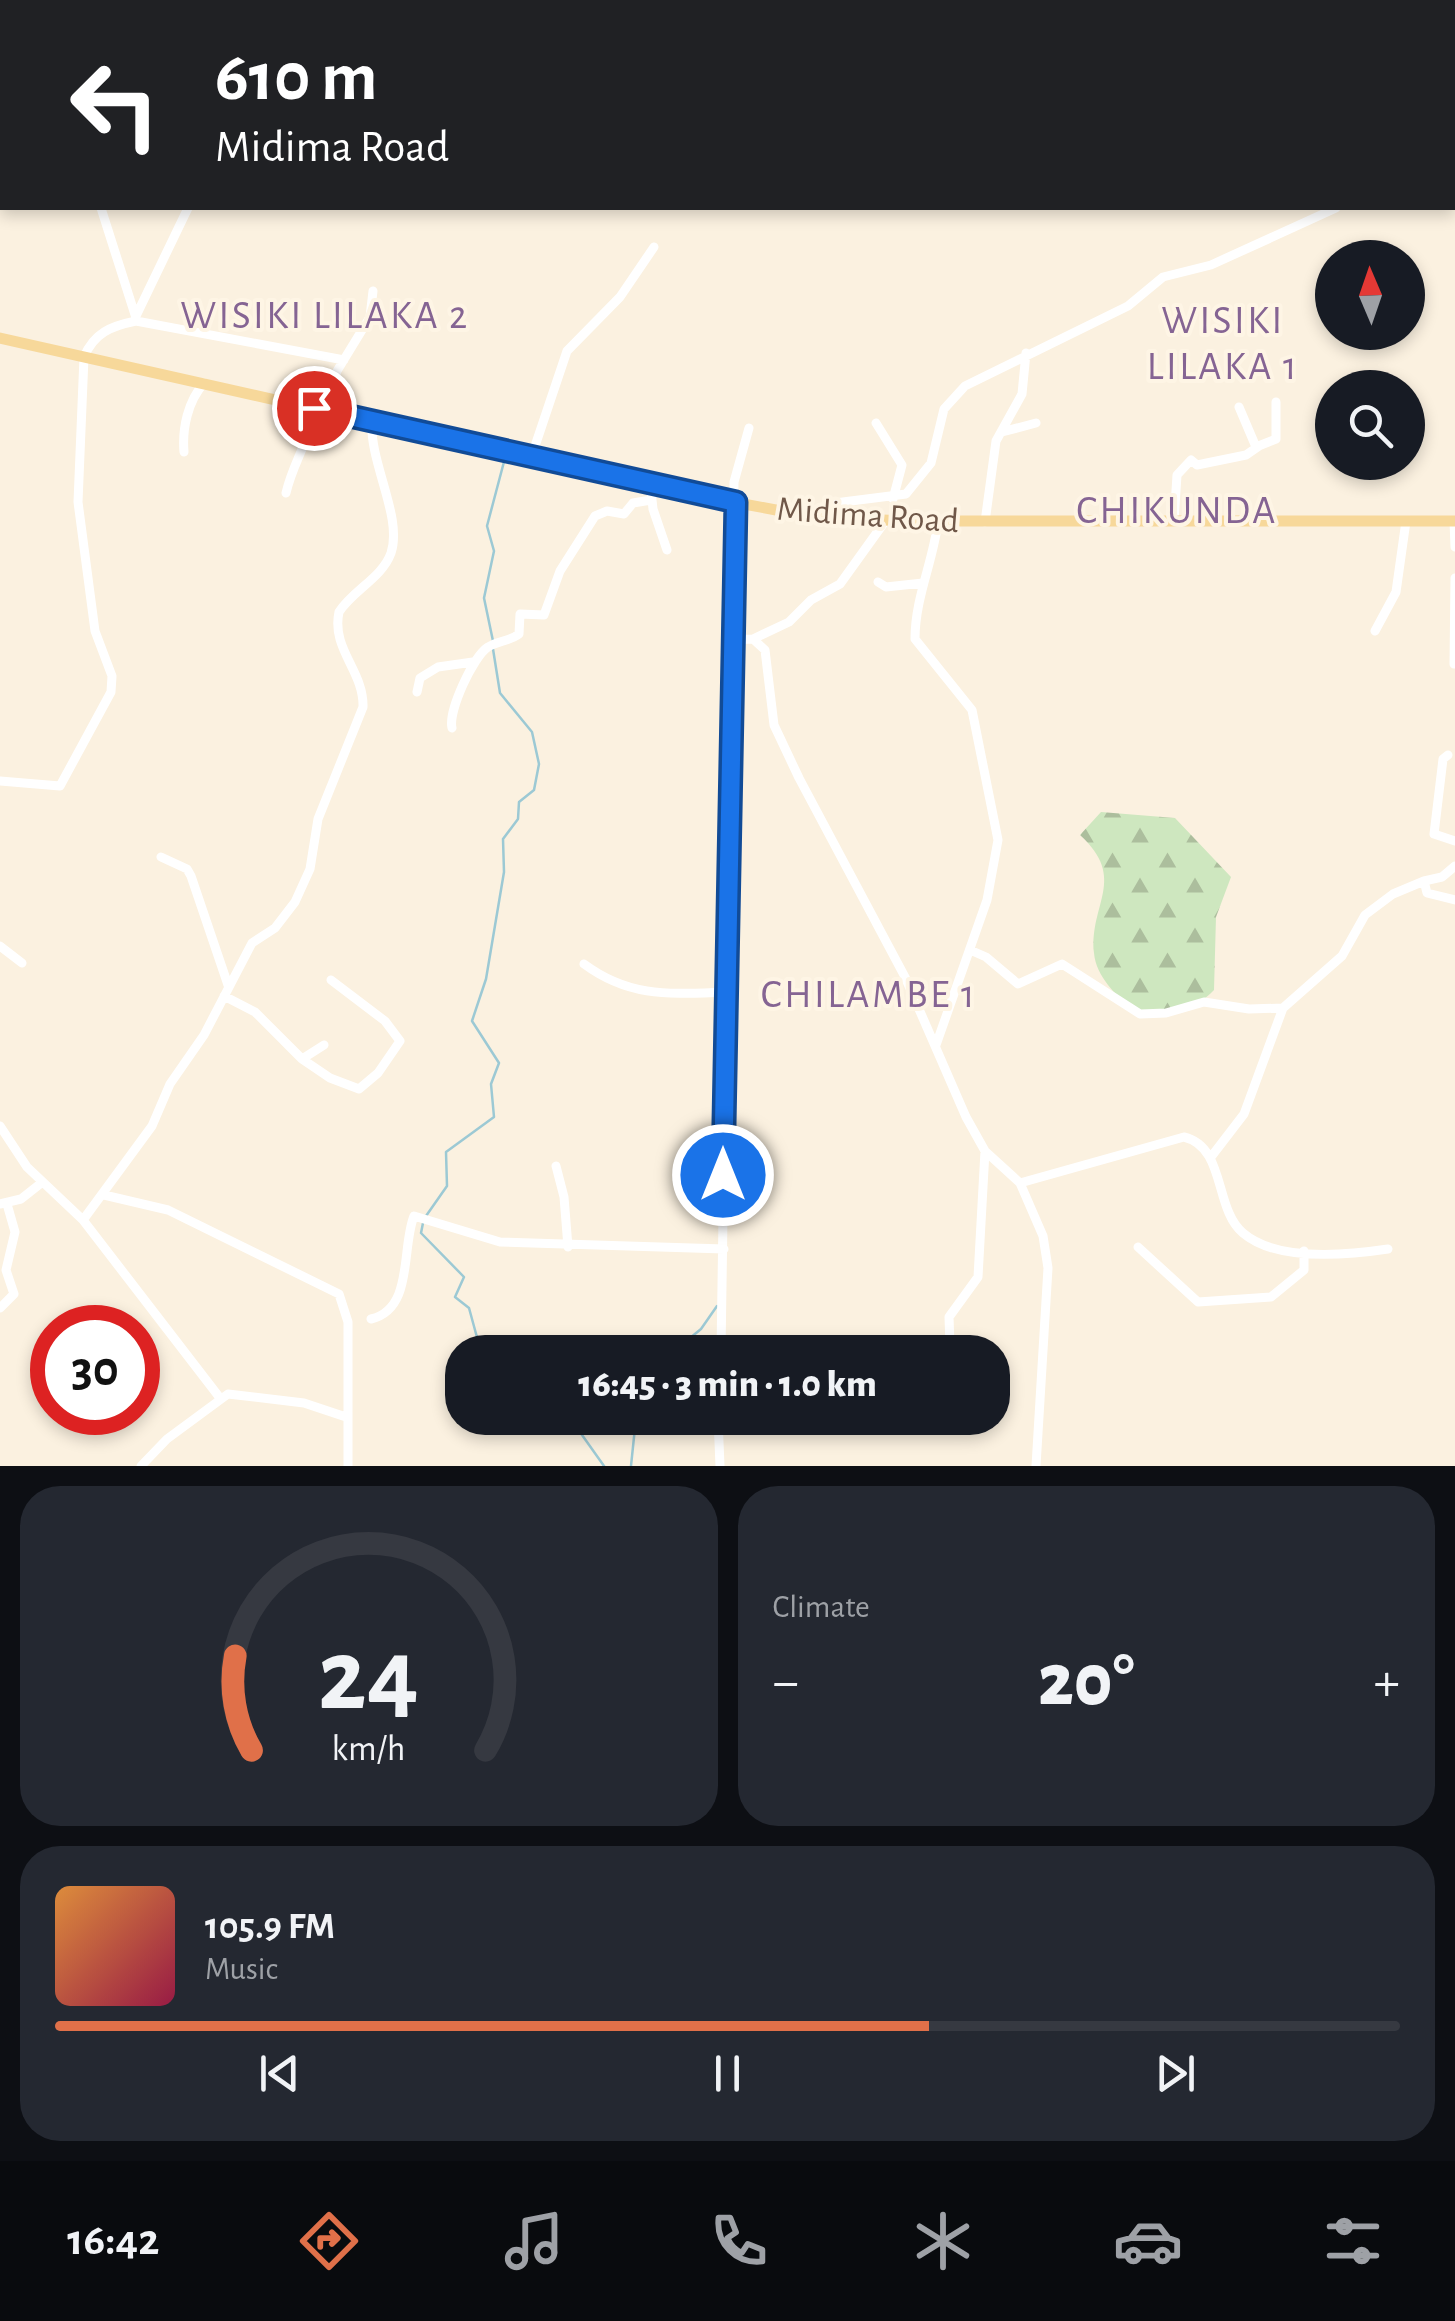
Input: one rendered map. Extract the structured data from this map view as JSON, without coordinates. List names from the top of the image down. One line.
{"streets":{"main road":["Midima Road"]},"districts":["WISIKI LILAKA 2","WISIKI LILAKA 1","CHIKUNDA","CHILAMBE 1"],"north":"top","page":{"turn":["610 m","Midima Road"],"limit":"30","trip":"16:45 · 3 min · 1.0 km","tile":"Climate","heat":["−","20°","+"],"song":["105.9 FM","Music"],"tabs":"16:42","gauge":["24","km/h"]}}
